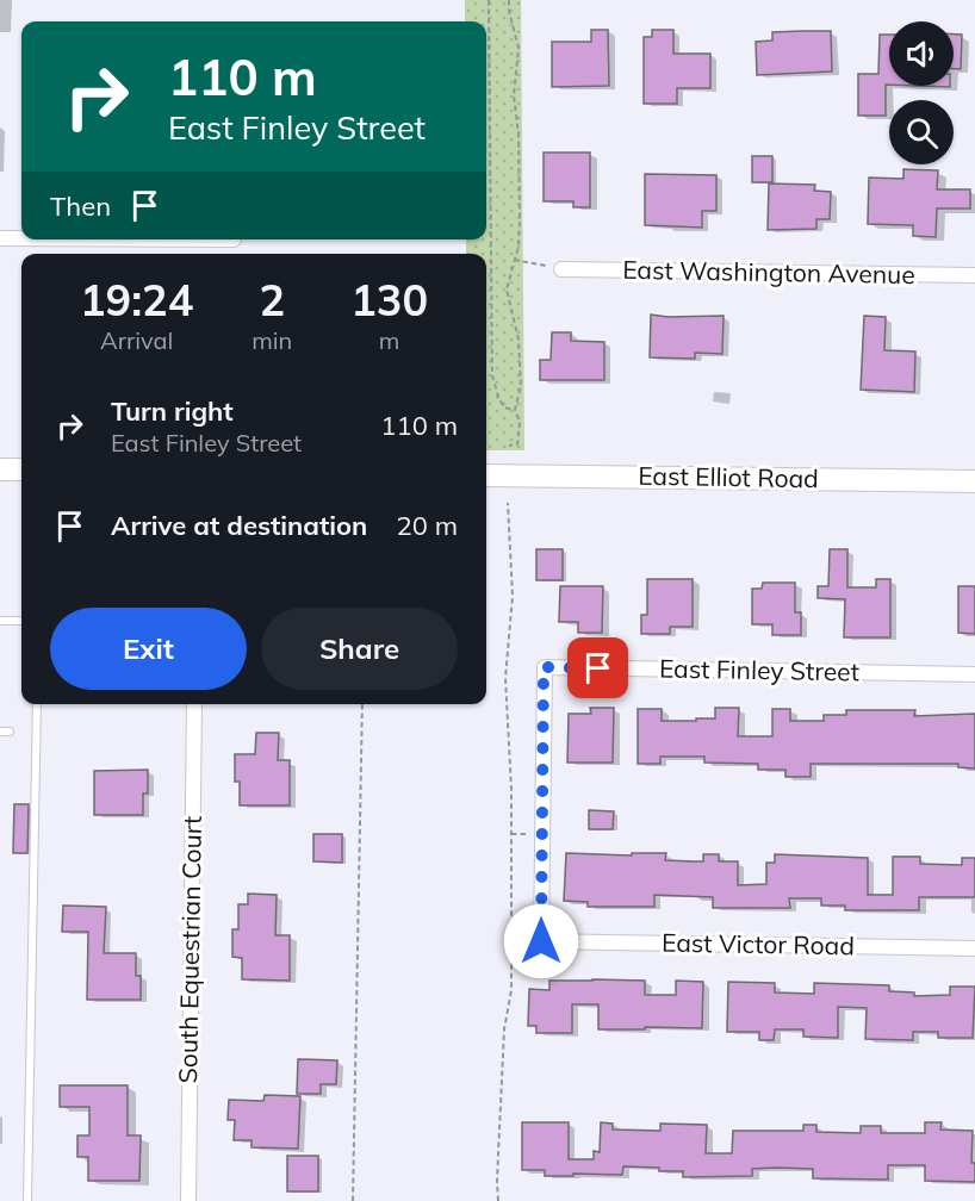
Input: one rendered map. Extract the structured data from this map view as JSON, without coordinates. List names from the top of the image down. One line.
{"streets":{"main road":["East Elliot Road"],"street":["East Washington Avenue","East Finley Street","East Victor Road","South Equestrian Court"]},"crossings":[["East Finley Street","East Victor Road"]],"page":{"turn":["110 m","East Finley Street"],"then":"Then","eta":["19:24","Arrival","2","min","130","m"],"list":[{"name":"Turn right","note":"East Finley Street","value":"110 m"},{"name":"Arrive at destination","value":"20 m"}],"buttons":["Exit","Share"]}}
